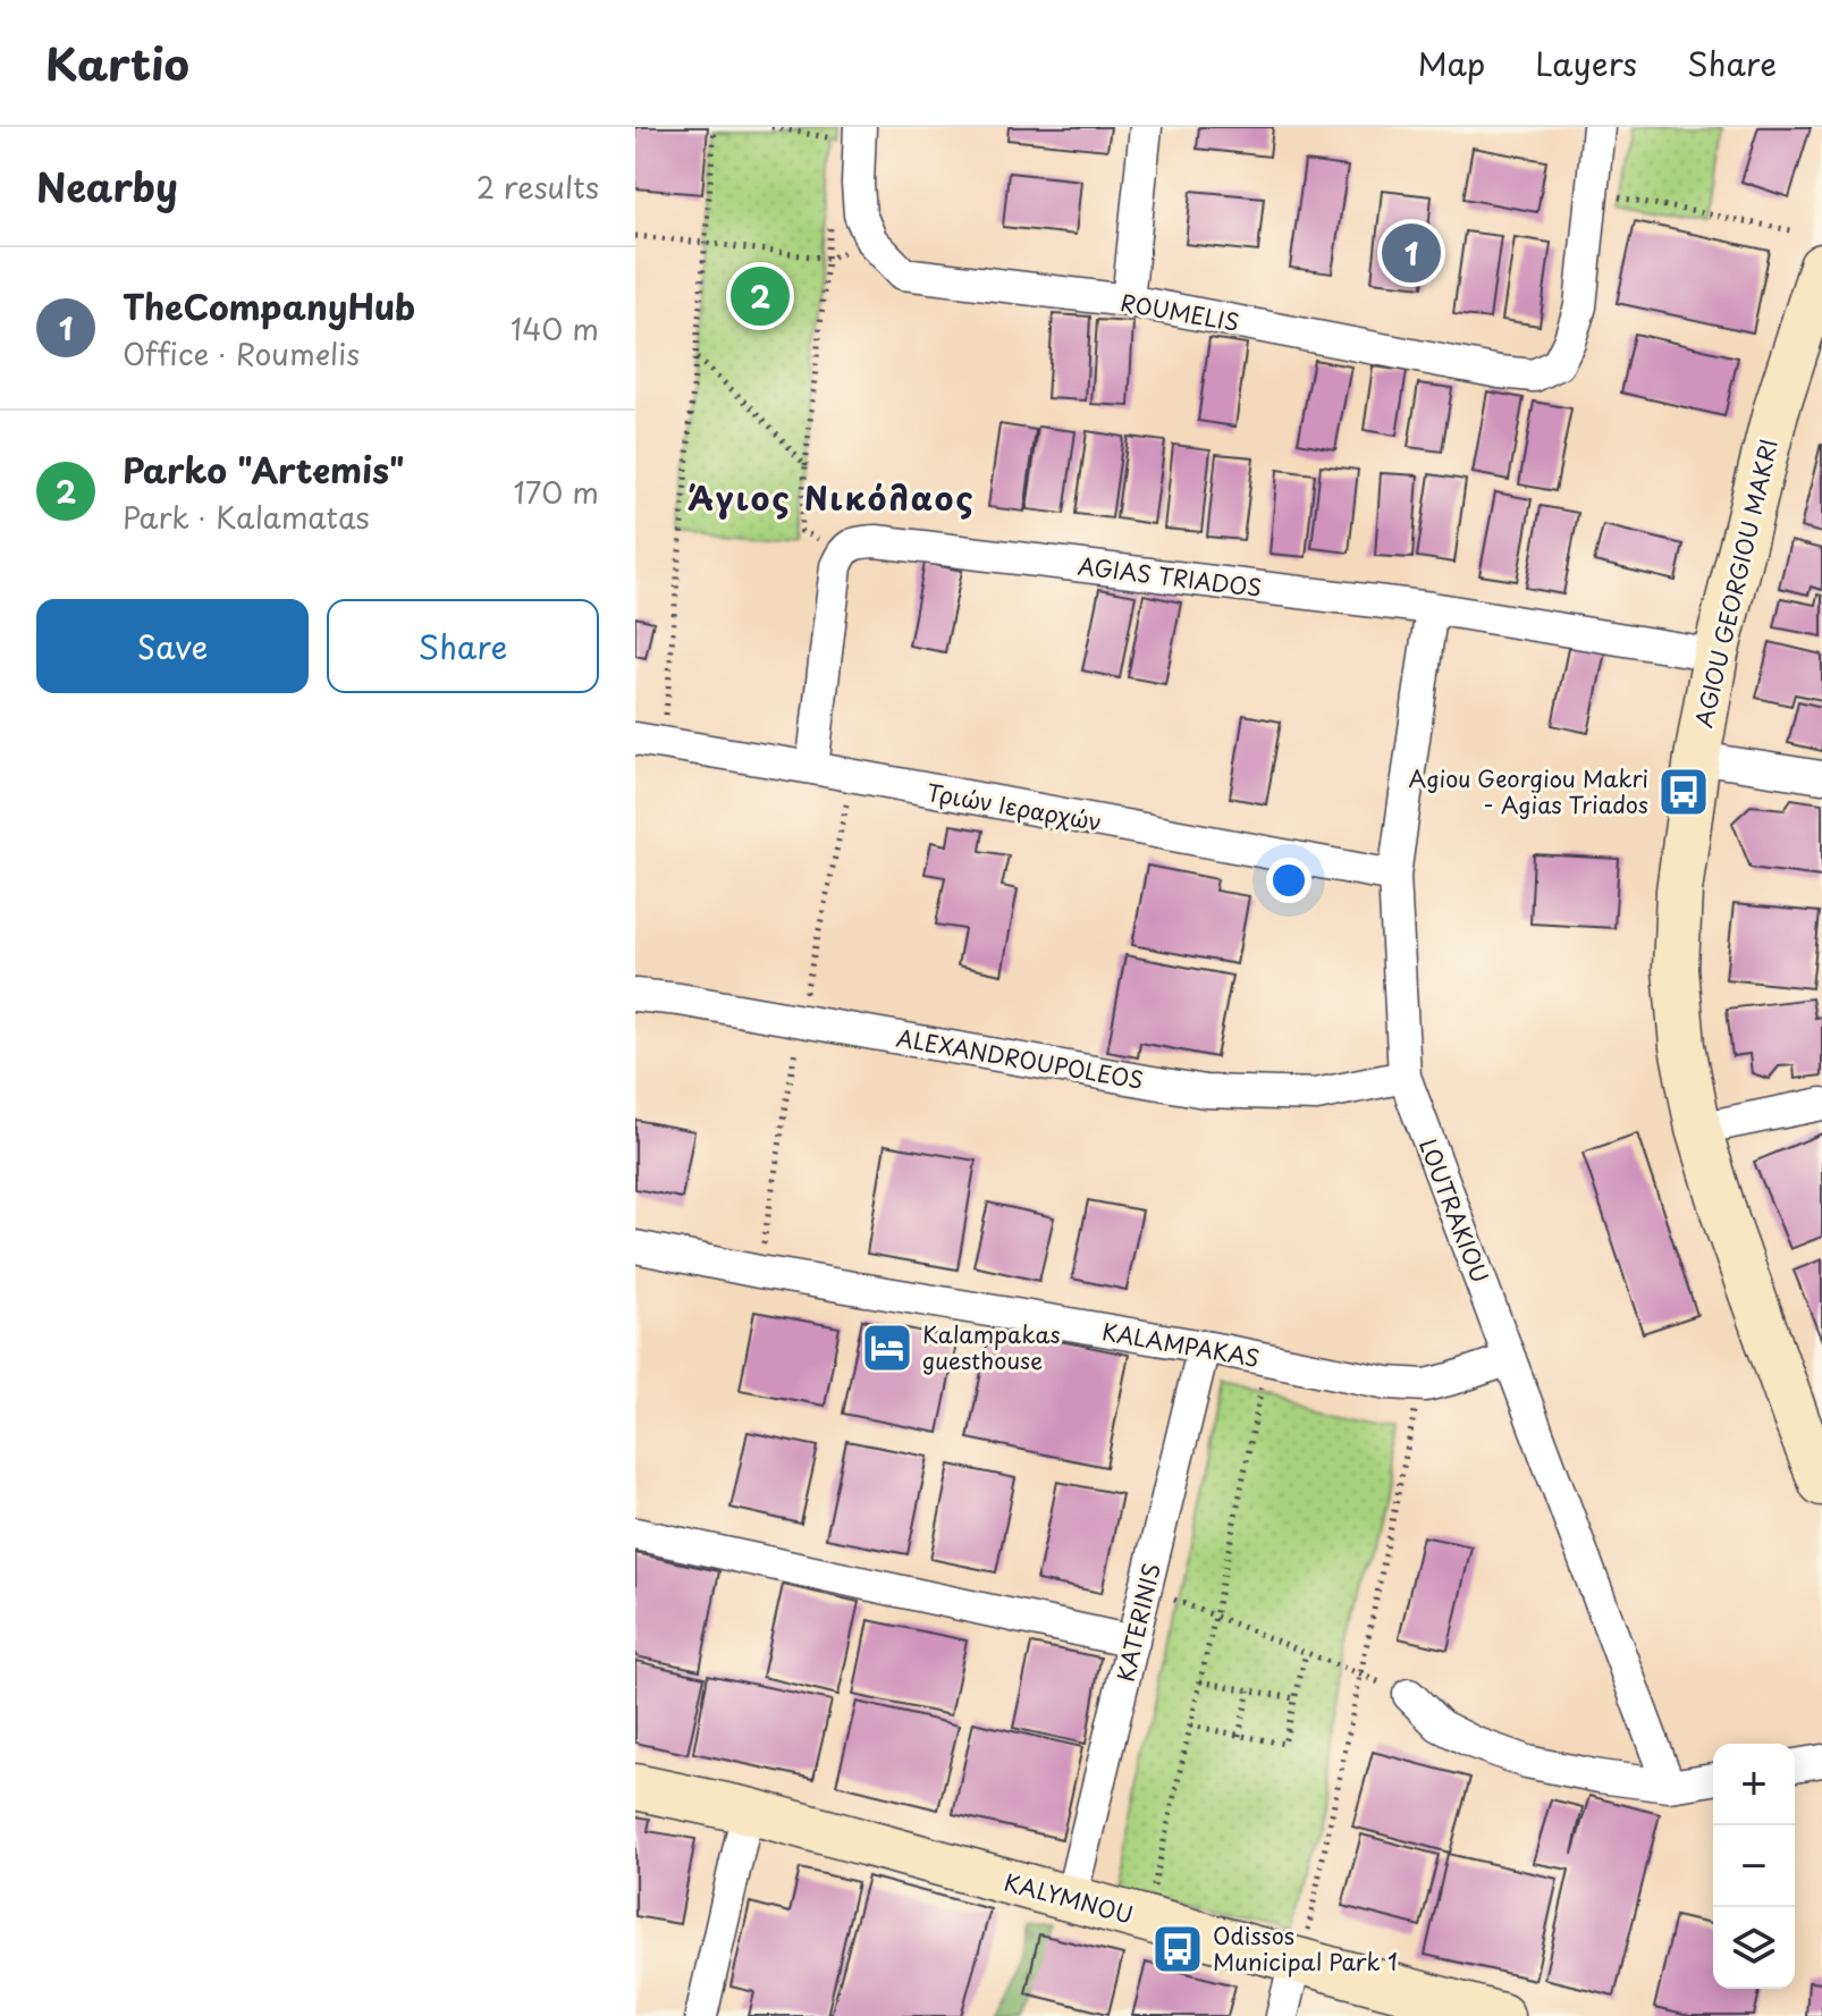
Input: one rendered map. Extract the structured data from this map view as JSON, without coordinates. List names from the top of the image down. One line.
{"streets":{"street":["ROUMELIS","AGIAS TRIADOS","AGIOU GEORGIOU MAKRI","Τριών Ιεραρχών","ALEXANDROUPOLEOS","LOUTRAKIOU","KALAMPAKAS","KATERINIS","KALYMNOU"]},"crossings":[["AGIAS TRIADOS","AGIOU GEORGIOU MAKRI"],["AGIAS TRIADOS","LOUTRAKIOU"],["Τριών Ιεραρχών","LOUTRAKIOU"],["ALEXANDROUPOLEOS","LOUTRAKIOU"],["LOUTRAKIOU","KALAMPAKAS"],["KALAMPAKAS","KATERINIS"],["KATERINIS","KALYMNOU"]],"districts":["Άγιος Νικόλαος"],"places":{"bus stop":["Agiou Georgiou Makri - Agias Triados","Odissos Municipal Park 1"],"hotel":["Kalampakas guesthouse"]},"page":{"header":"Kartio","nav":["Map","Layers","Share"],"heading":["Nearby","2 results"],"pins":["1","2"],"list":[{"mark":"1","name":"TheCompanyHub","note":"Office · Roumelis","value":"140 m"},{"mark":"2","name":"Parko \"Artemis\"","note":"Park · Kalamatas","value":"170 m"}],"buttons":["Save","Share"],"map_buttons":["+","−"]}}
